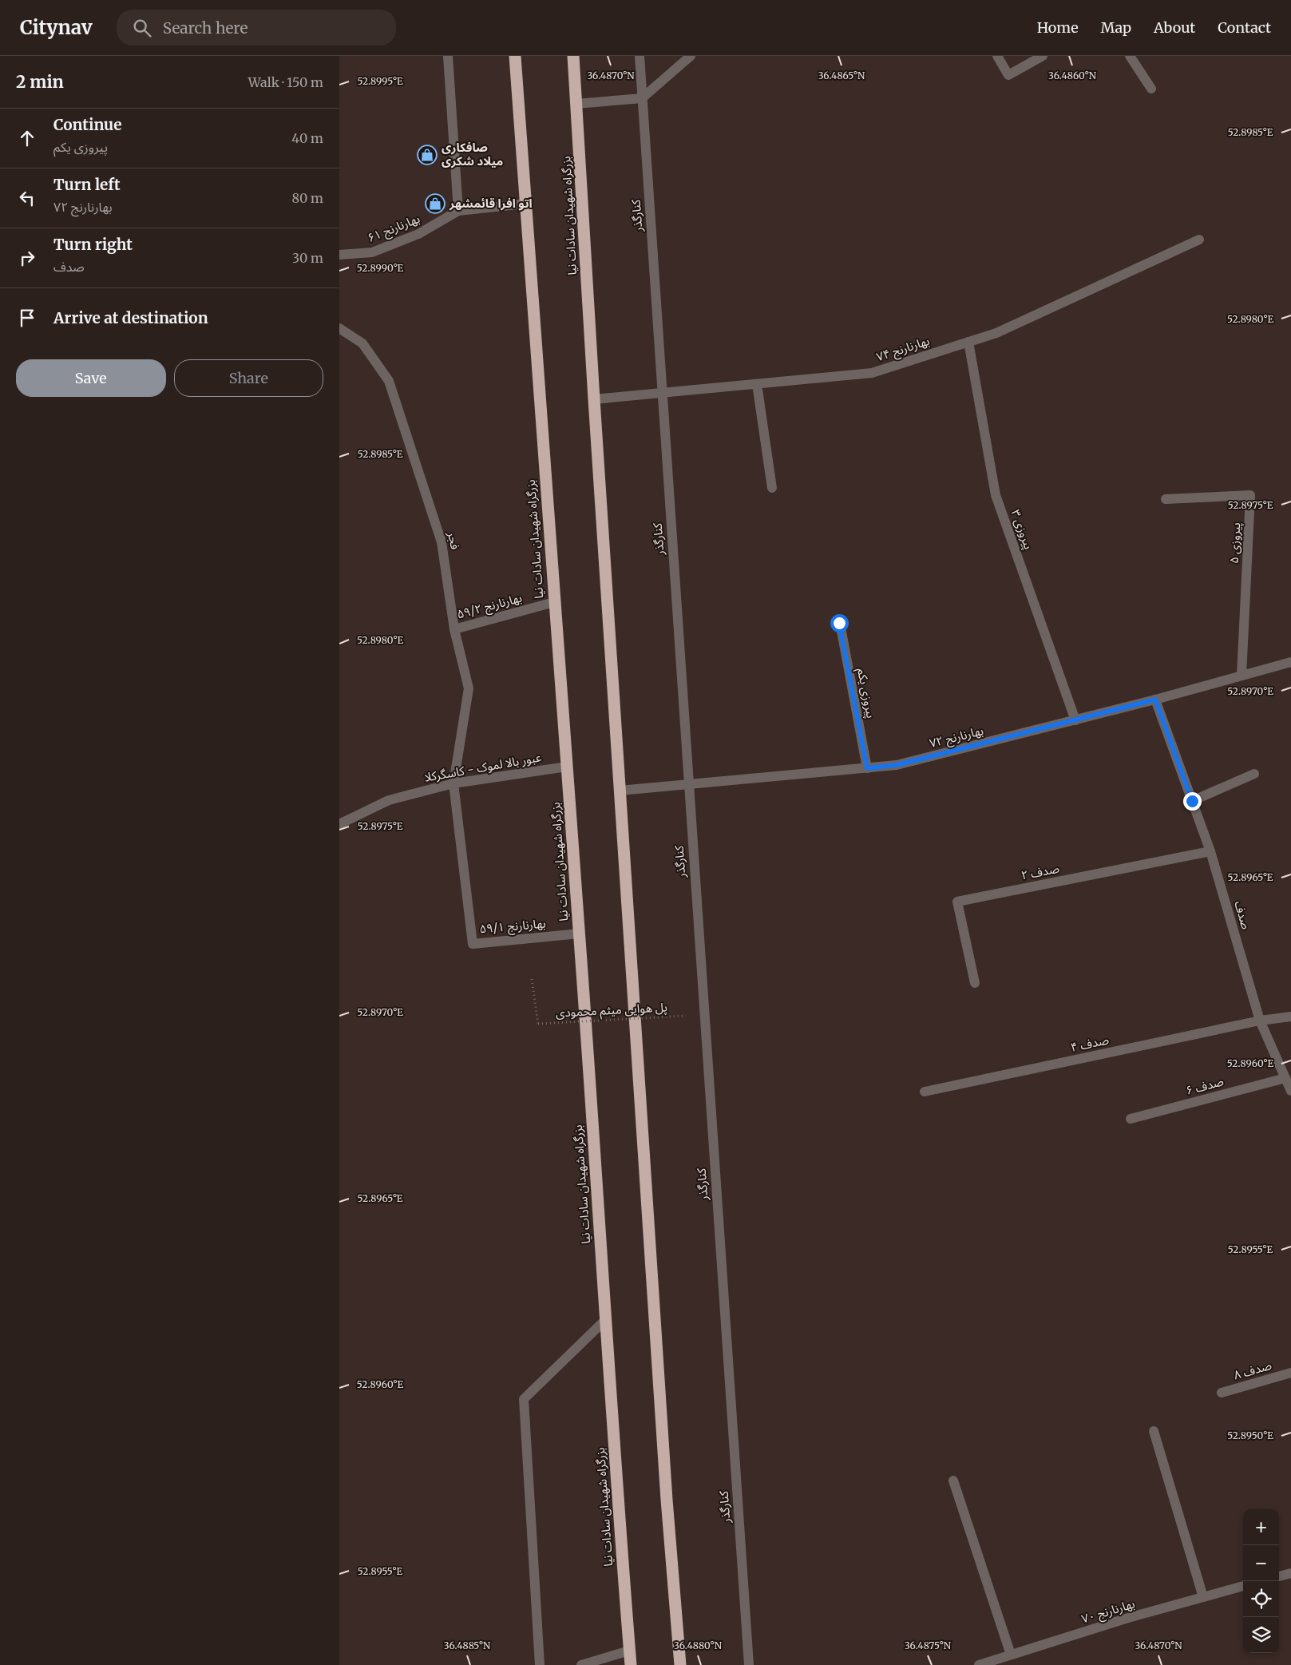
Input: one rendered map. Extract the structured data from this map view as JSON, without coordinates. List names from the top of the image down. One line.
{"streets":{"highway":["بزرگراه شهیدان سادات نیا"],"street":["کنارگذر","بهارنارنج ۶۱","بهارنارنج ۷۴","پیروزی ۳","فجر","پیروزی ۵","بهارنارنج ۵۹/۲","پیروزی یکم","بهارنارنج ۷۲","عبور بالا لموک - کاسگرکلا","صدف ۲","صدف","بهارنارنج ۵۹/۱","صدف ۴","صدف ۶","صدف ۸","بهارنارنج ۷۰"],"path":["پل هوایی میثم محمودی"]},"crossings":[["بزرگراه شهیدان سادات نیا","بهارنارنج ۶۱"],["بزرگراه شهیدان سادات نیا","بهارنارنج ۷۴"],["بزرگراه شهیدان سادات نیا","بهارنارنج ۵۹/۲"],["بزرگراه شهیدان سادات نیا","بهارنارنج ۷۲"],["بزرگراه شهیدان سادات نیا","عبور بالا لموک - کاسگرکلا"],["بزرگراه شهیدان سادات نیا","بهارنارنج ۵۹/۱"],["کنارگذر","بهارنارنج ۷۴"],["کنارگذر","بهارنارنج ۷۲"],["بهارنارنج ۷۴","پیروزی ۳"],["پیروزی ۳","بهارنارنج ۷۲"],["فجر","بهارنارنج ۵۹/۲"],["فجر","عبور بالا لموک - کاسگرکلا"],["فجر","بهارنارنج ۵۹/۱"],["پیروزی ۵","بهارنارنج ۷۲"],["پیروزی یکم","بهارنارنج ۷۲"],["بهارنارنج ۷۲","صدف"],["صدف ۲","صدف"],["صدف","صدف ۴"],["صدف","صدف ۶"]],"places":{"shop":["صافکاری میلاد شکری","اتو افرا قائمشهر"]},"page":{"header":"Citynav","search":"Search here","nav":["Home","Map","About","Contact"],"heading":["2 min","Walk · 150 m"],"list":[["Continue","پیروزی یکم","40 m"],["Turn left","بهارنارنج ۷۲","80 m"],["Turn right","صدف","30 m"],"Arrive at destination"],"buttons":["Save","Share"],"map_buttons":["+","−"]},"coordinates":["36.4865°N","36.4870°N","36.4860°N","52.8995°E","52.8985°E","52.8990°E","52.8980°E","52.8975°E","52.8970°E","52.8965°E","52.8960°E","52.8955°E","52.8950°E","36.4885°N","36.4880°N","36.4875°N"]}
